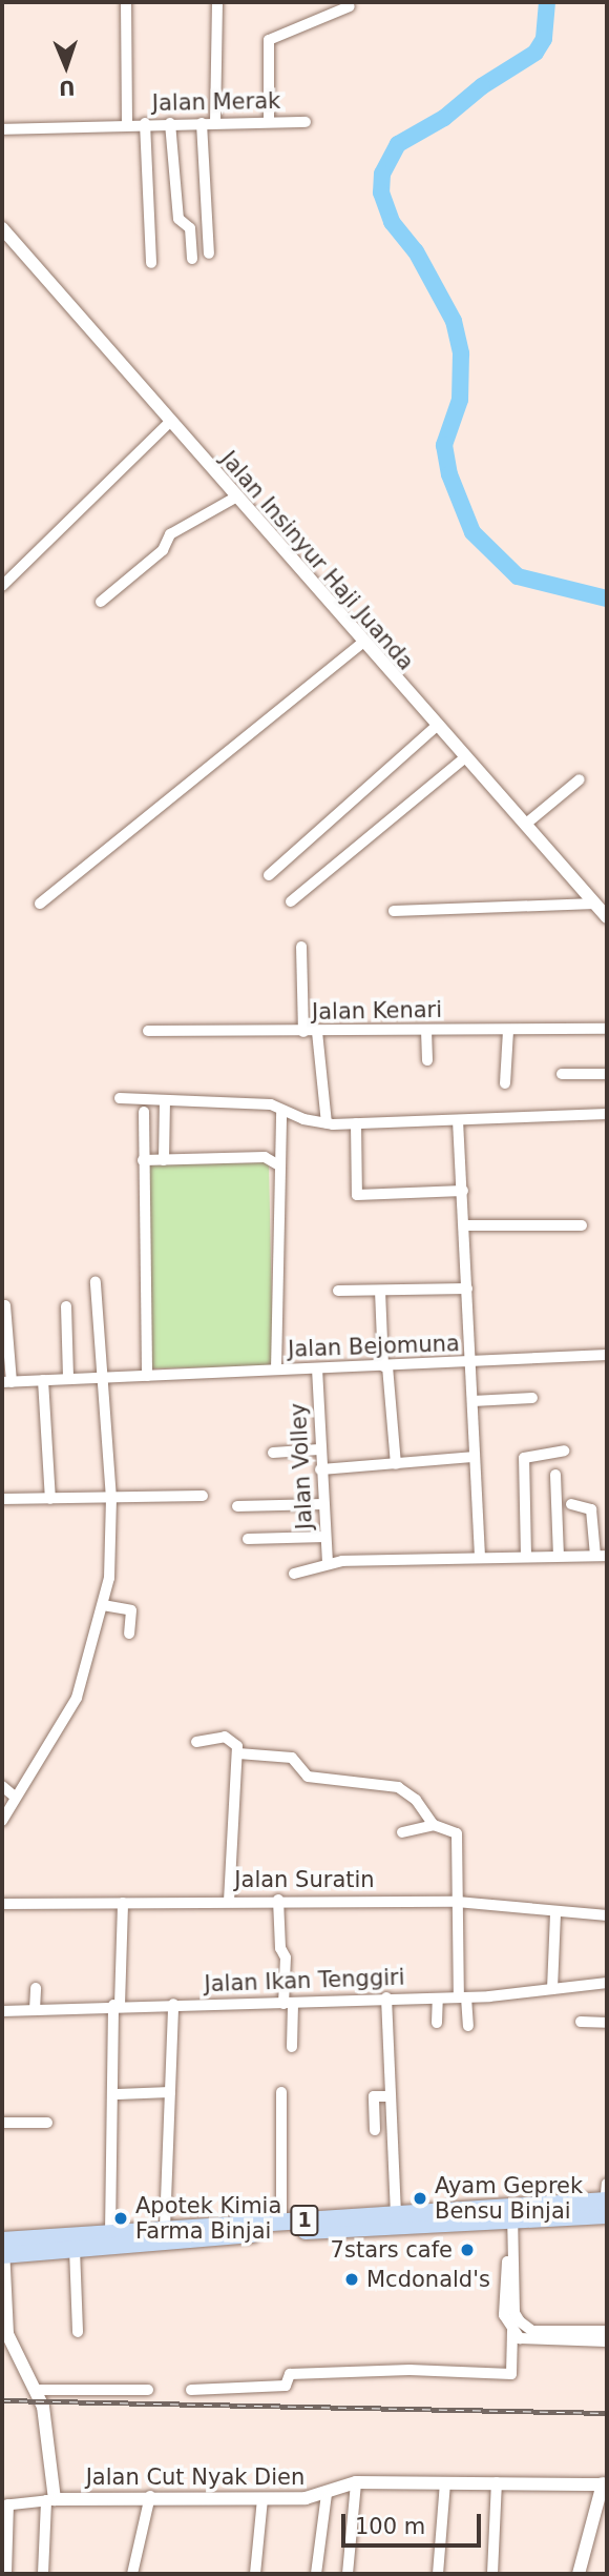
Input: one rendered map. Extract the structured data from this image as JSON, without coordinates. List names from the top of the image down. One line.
{"streets":{"main road":["1"],"street":["Jalan Merak","Jalan Insinyur Haji Juanda","Jalan Kenari","Jalan Bejomuna","Jalan Volley","Jalan Suratin","Jalan Ikan Tenggiri","Jalan Cut Nyak Dien"]},"crossings":[["Jalan Bejomuna","Jalan Volley"]],"places":["Ayam Geprek Bensu Binjai","Apotek Kimia Farma Binjai","7stars cafe","Mcdonald's"],"scale_bar":"100 m","north":"bottom"}
